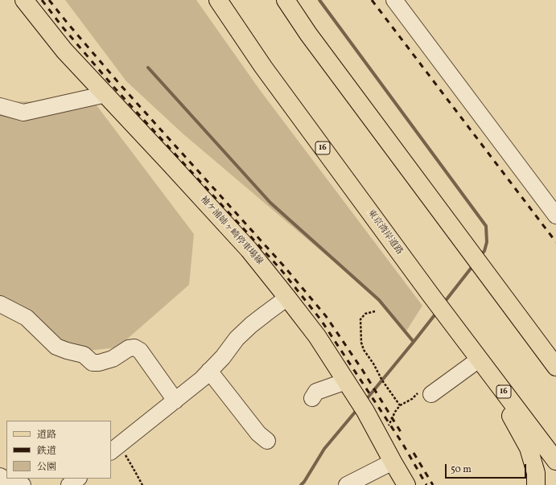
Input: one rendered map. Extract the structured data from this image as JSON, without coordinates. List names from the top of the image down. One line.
{"streets":{"main road":["16","袖ケ浦姉ヶ崎停車場線","東京湾岸道路"]},"legend":["道路","鉄道","公園"],"scale_bar":"50 m"}
